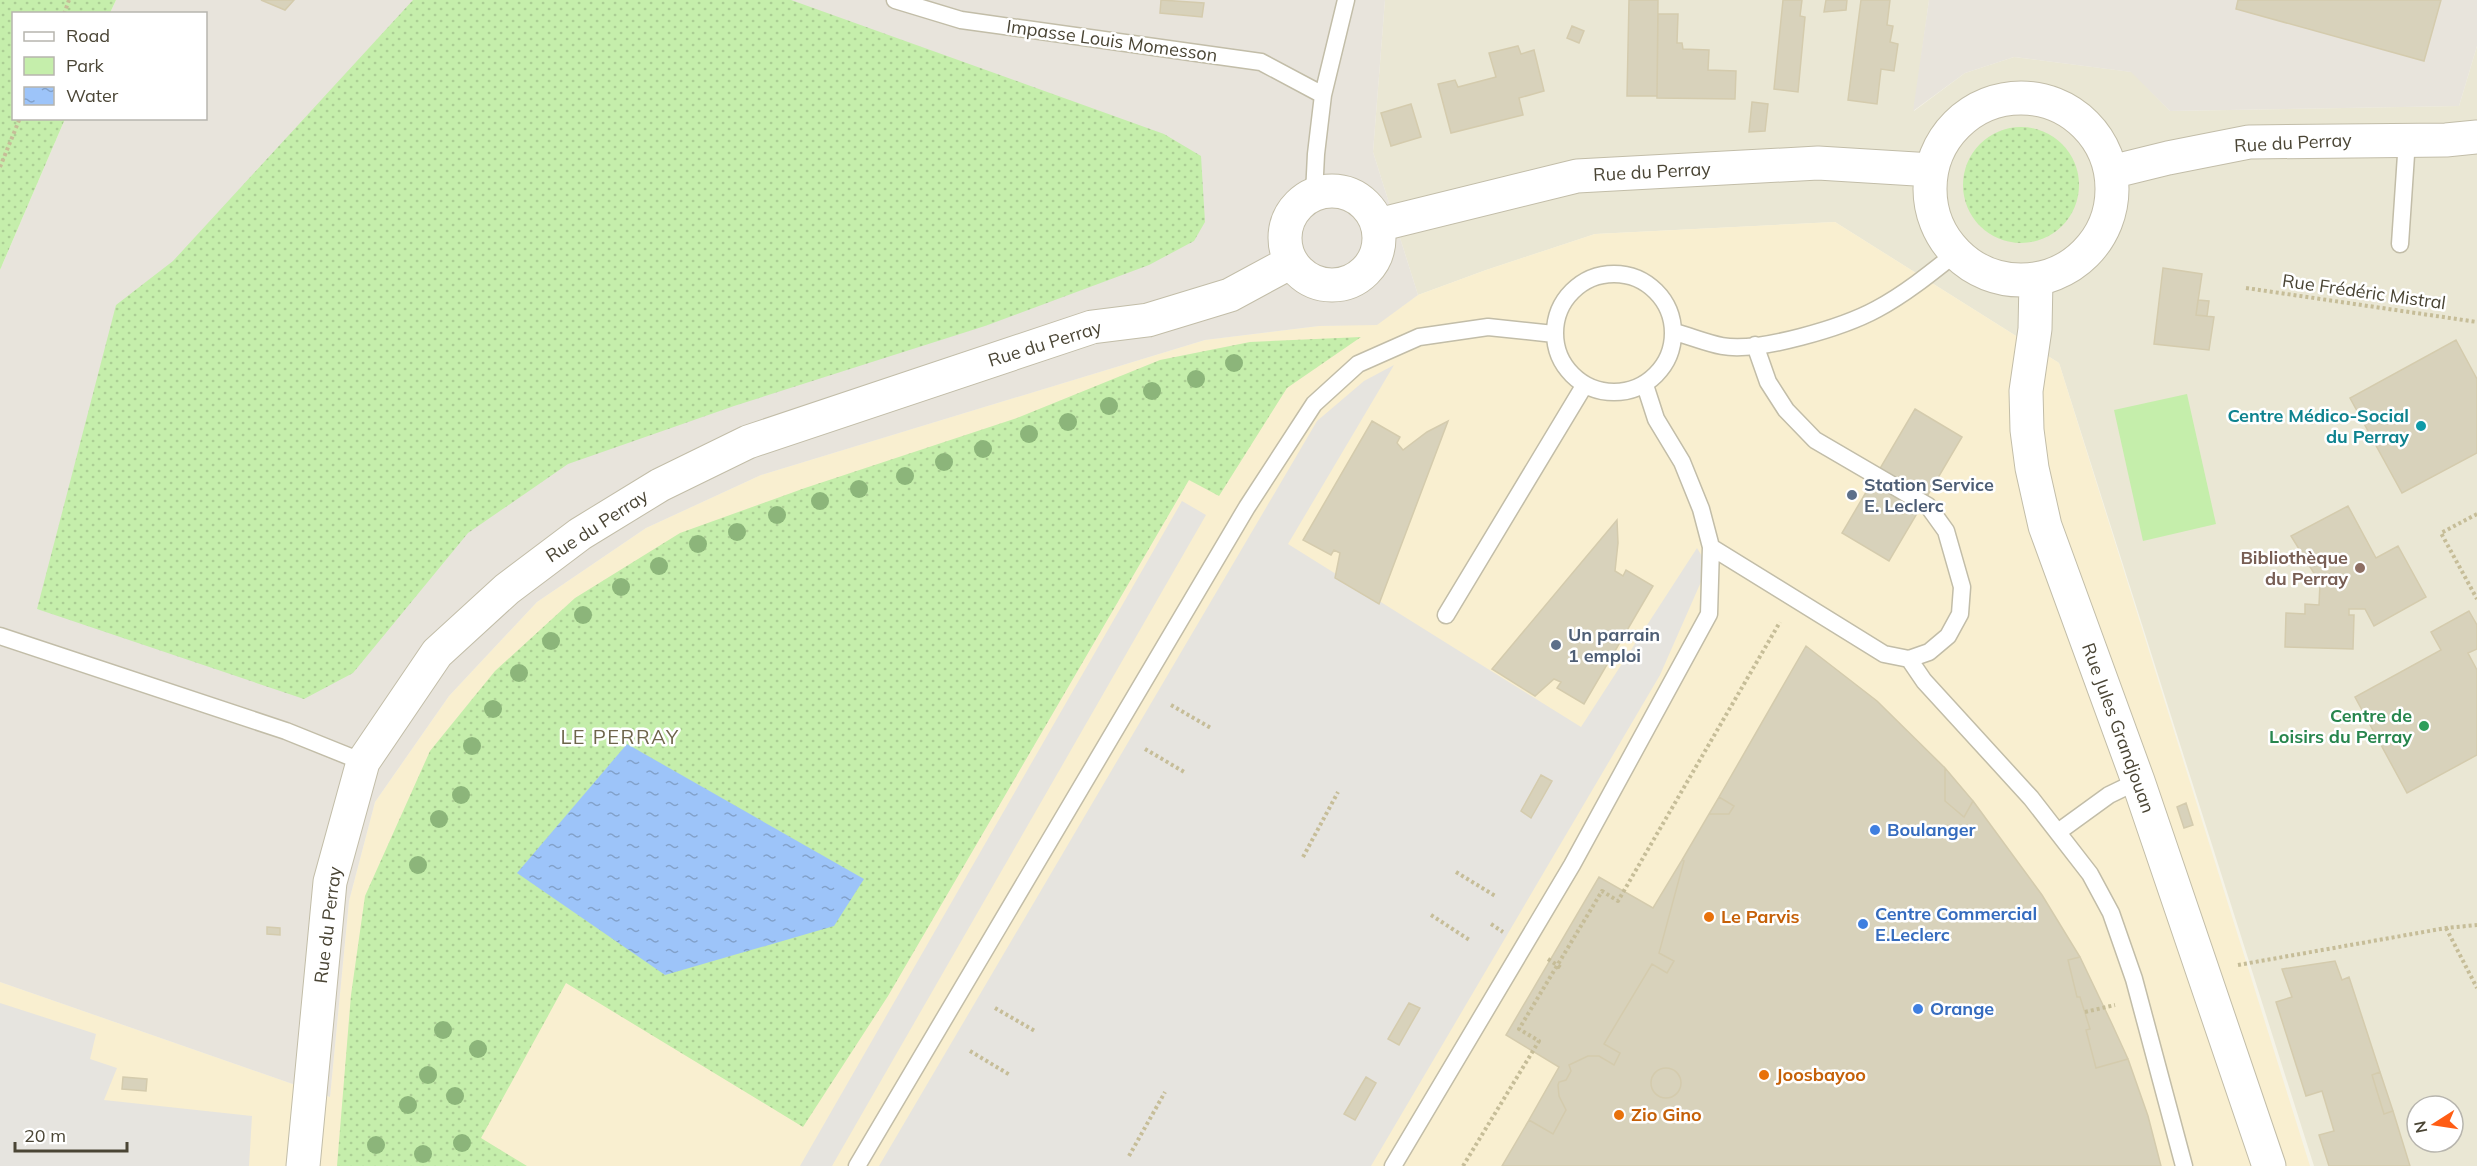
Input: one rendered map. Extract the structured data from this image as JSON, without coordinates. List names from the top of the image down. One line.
{"streets":{"street":["Rue du Perray","Rue Jules Grandjouan"],"lane":["Impasse Louis Momesson"],"path":["Rue Frédéric Mistral"]},"crossings":[["Rue du Perray","Rue Jules Grandjouan"]],"districts":["LE PERRAY"],"places":["Centre Médico-Social du Perray","Station Service E. Leclerc","Bibliothèque du Perray","Un parrain 1 emploi","Centre de Loisirs du Perray","Boulanger","Le Parvis","Centre Commercial E.Leclerc","Orange","Joosbayoo","Zio Gino"],"legend":["Road","Park","Water"],"scale_bar":"20 m","north":"left"}
